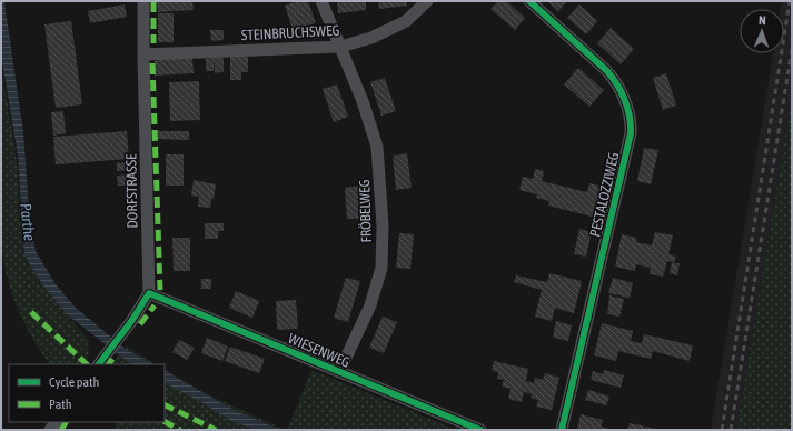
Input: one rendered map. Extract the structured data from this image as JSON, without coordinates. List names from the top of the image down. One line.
{"streets":{"street":["STEINBRUCHSWEG","DORFSTRASSE","PESTALOZZIWEG","FRÖBELWEG","WIESENWEG"]},"crossings":[["STEINBRUCHSWEG","DORFSTRASSE"],["STEINBRUCHSWEG","FRÖBELWEG"],["DORFSTRASSE","WIESENWEG"],["FRÖBELWEG","WIESENWEG"]],"water":["Parthe"],"legend":["Cycle path","Path"],"north":"top"}
